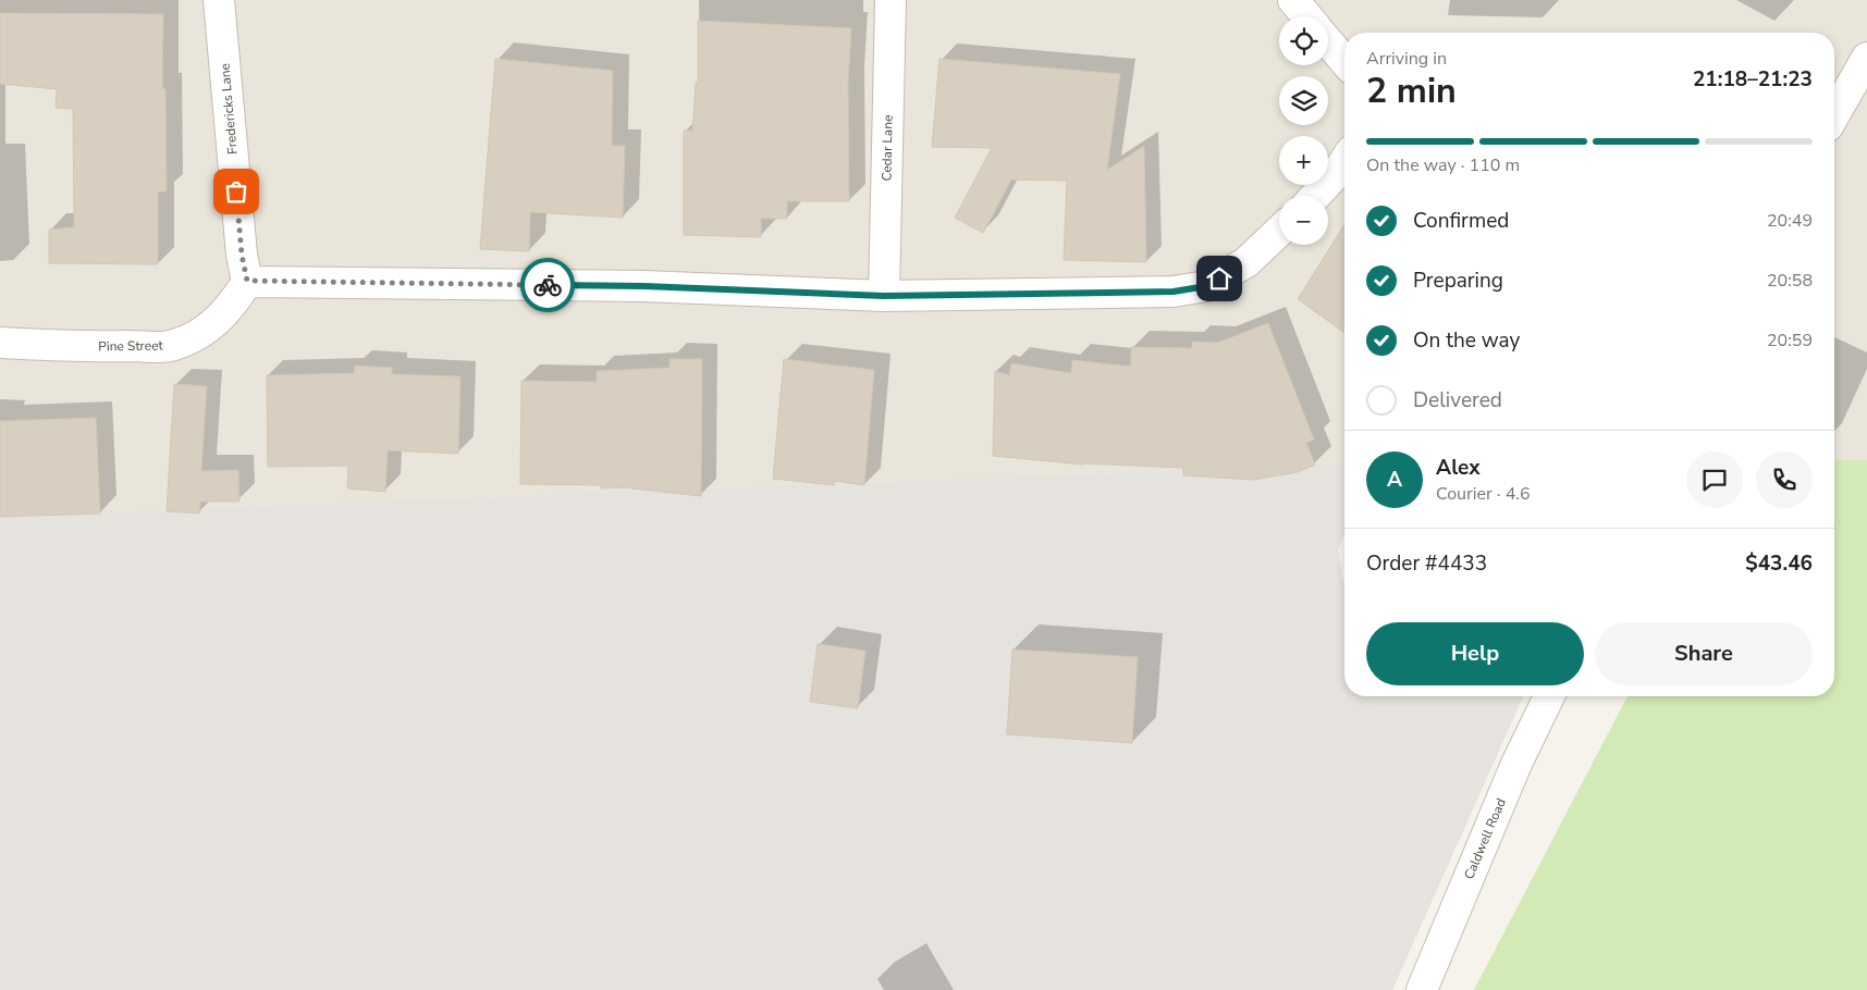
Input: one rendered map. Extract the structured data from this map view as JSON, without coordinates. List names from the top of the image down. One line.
{"streets":{"street":["Fredericks Lane","Cedar Lane","Pine Street","Caldwell Road"]},"crossings":[["Fredericks Lane","Pine Street"]],"page":{"map_buttons":["+","−"],"heading":["2 min","Arriving in","21:18–21:23"],"panel":["Alex","Courier · 4.6","Order #4433","$43.46"],"bar":"On the way · 110 m","list":[["Confirmed","20:49"],["Preparing","20:58"],["On the way","20:59"],"Delivered"],"round":"A","buttons":["Help","Share"]}}
